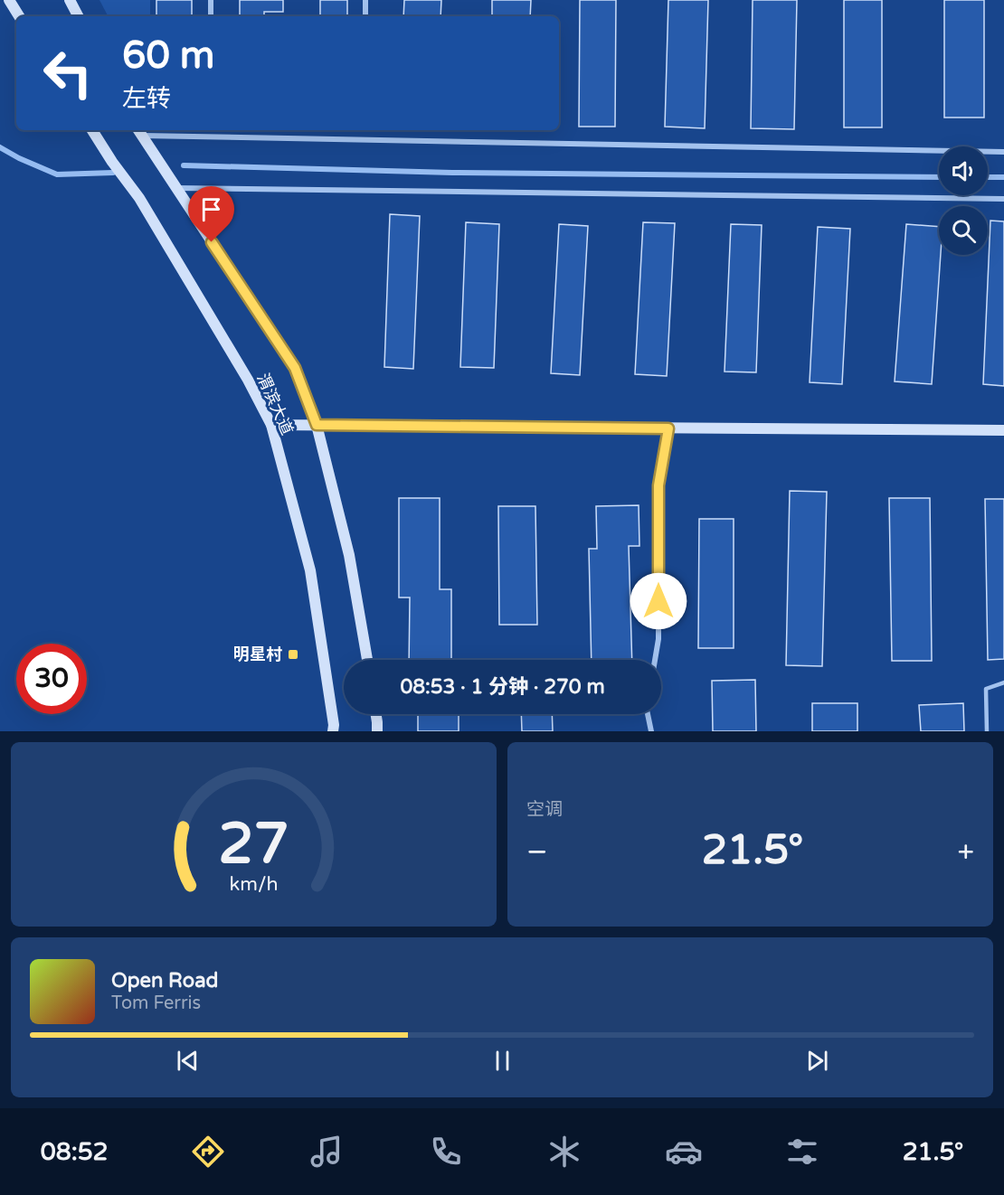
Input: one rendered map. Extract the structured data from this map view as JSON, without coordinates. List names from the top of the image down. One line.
{"streets":{"main road":["渭滨大道"]},"places":{"transit":["明星村"]},"page":{"turn":["60 m","左转"],"limit":"30","trip":"08:53 · 1 分钟 · 270 m","tile":"空调","heat":["−","21.5°","+"],"song":["Open Road","Tom Ferris"],"tabs":["08:52","21.5°"],"gauge":["27","km/h"]}}
